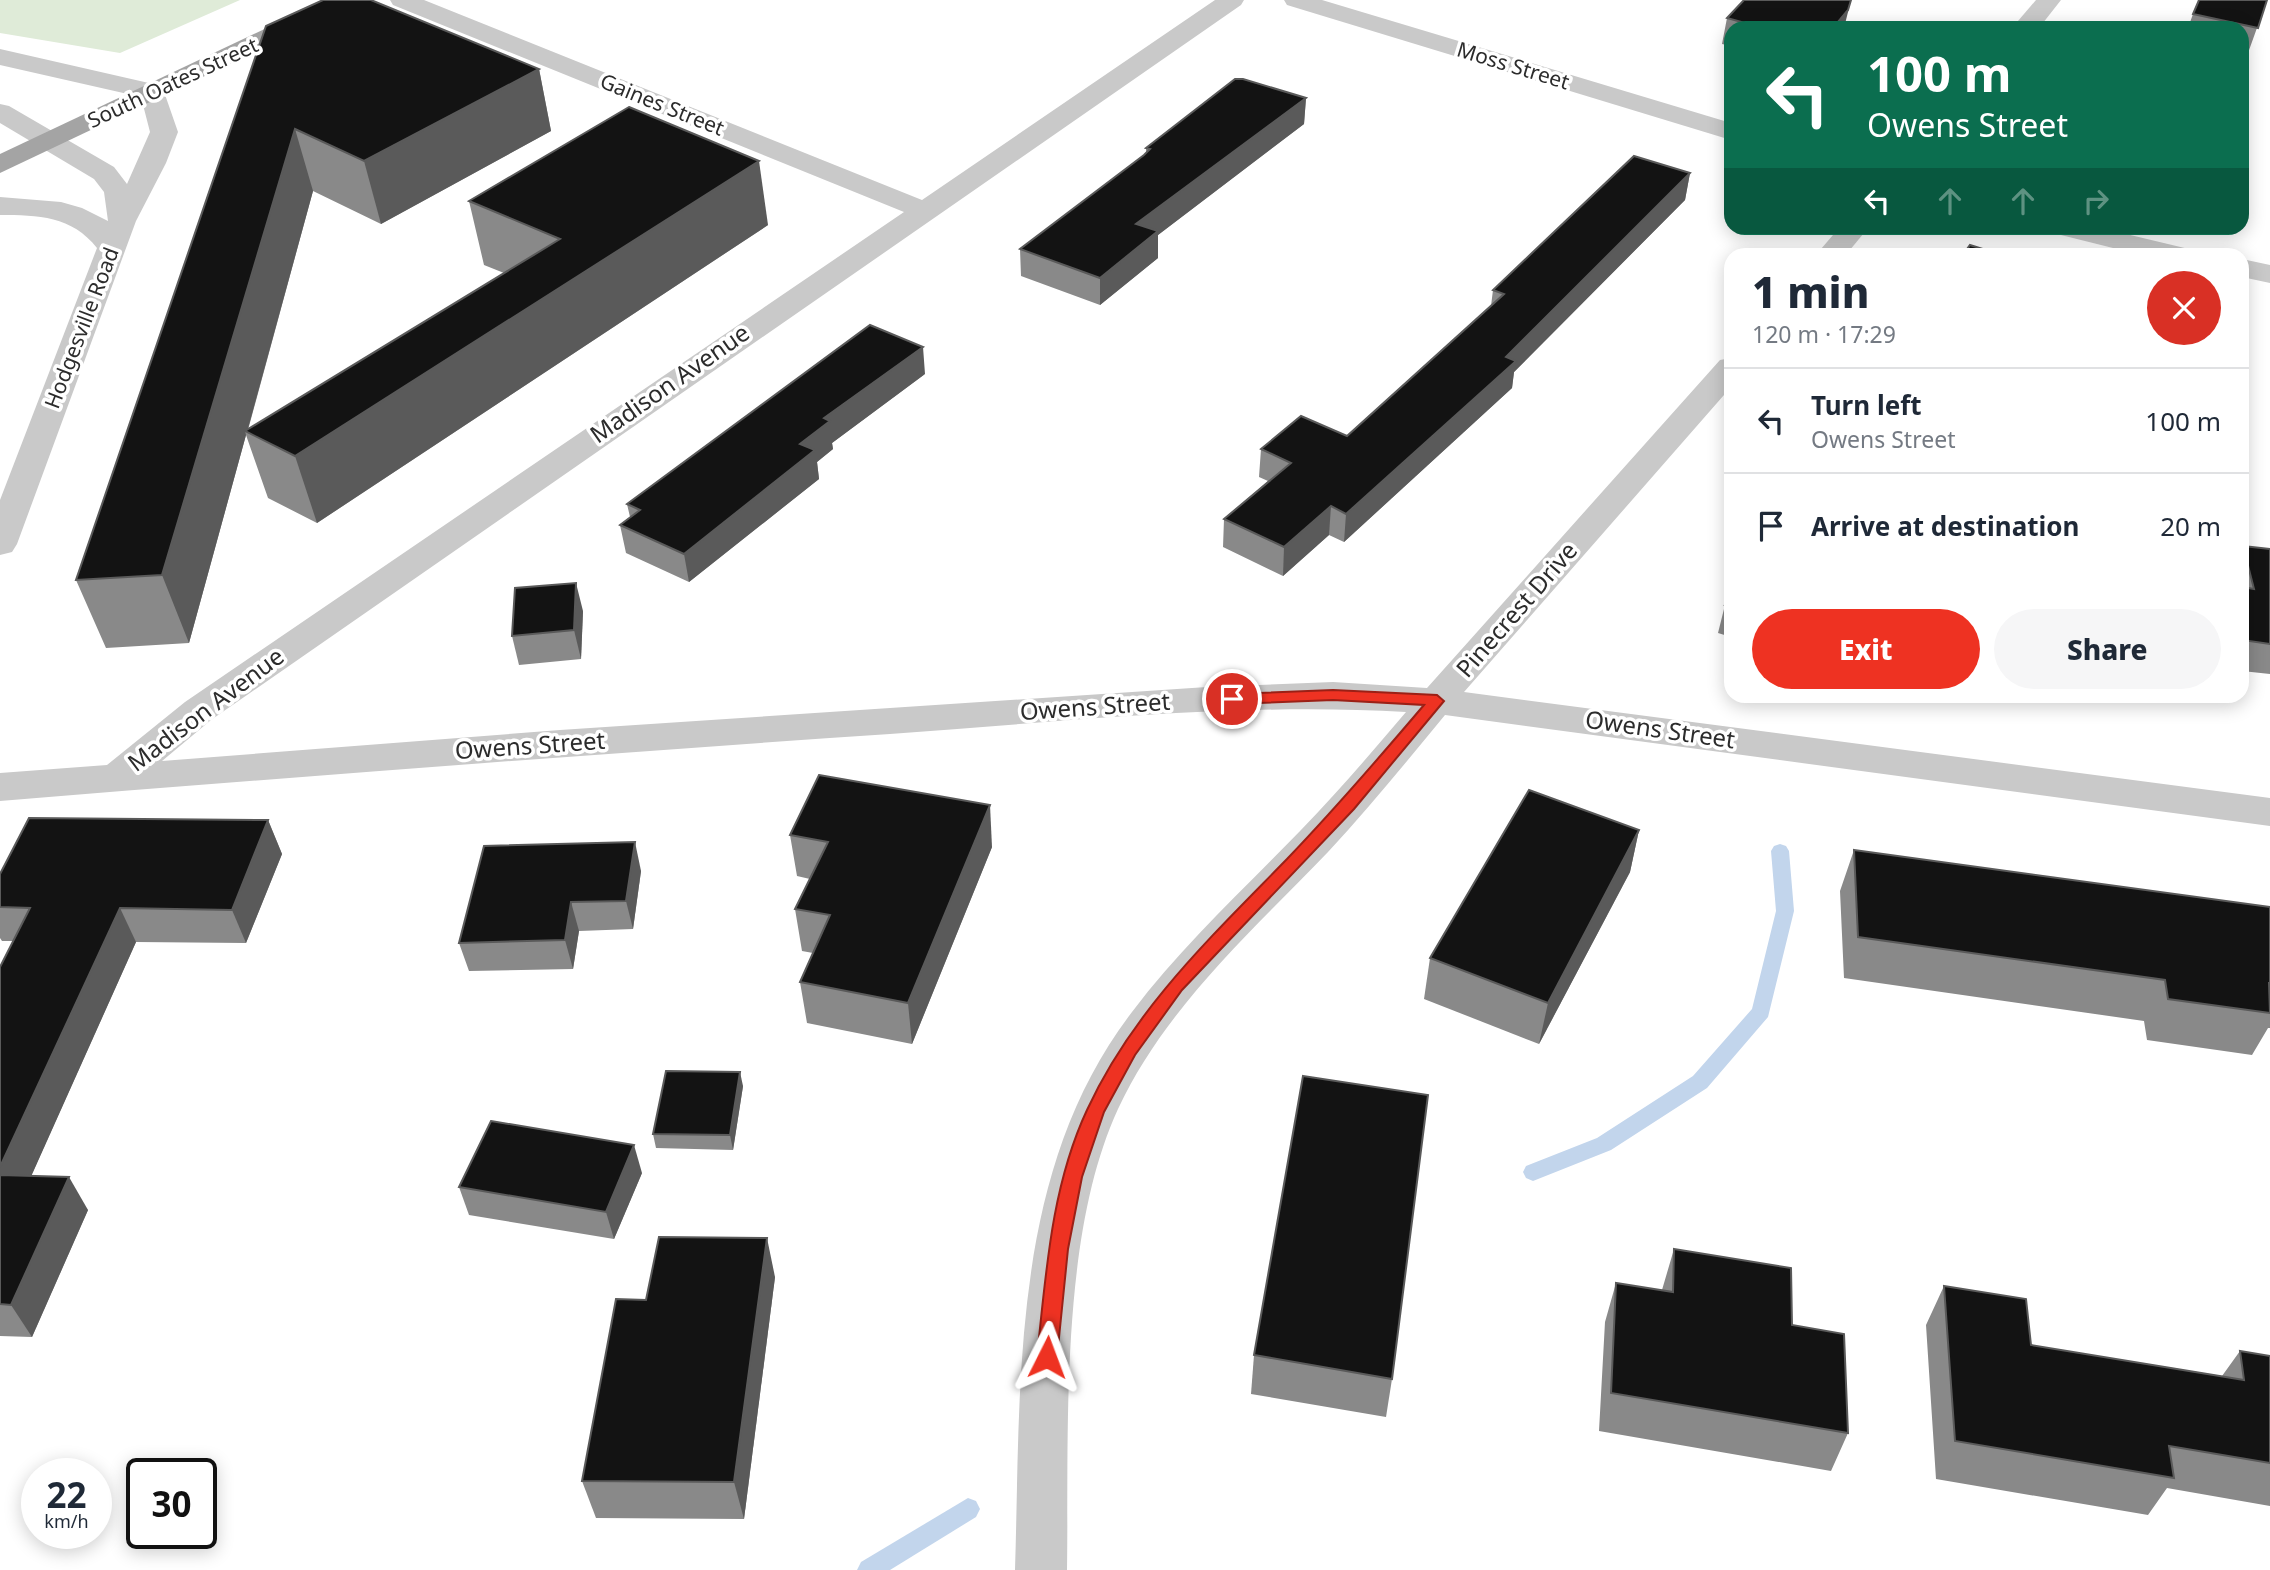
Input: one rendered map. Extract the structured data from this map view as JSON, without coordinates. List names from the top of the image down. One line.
{"streets":{"main road":["South Oates Street"],"street":["Moss Street","Gaines Street","Hodgesville Road","Madison Avenue","Pinecrest Drive","Owens Street"]},"crossings":[["South Oates Street","Hodgesville Road"],["Gaines Street","Madison Avenue"],["Madison Avenue","Owens Street"],["Pinecrest Drive","Owens Street"]],"page":{"turn":["100 m","Owens Street"],"heading":["1 min","120 m · 17:29"],"list":[{"name":"Turn left","note":"Owens Street","value":"100 m"},{"name":"Arrive at destination","value":"20 m"}],"buttons":["Exit","Share"],"speed":"22 km/h","limit":"30"}}
